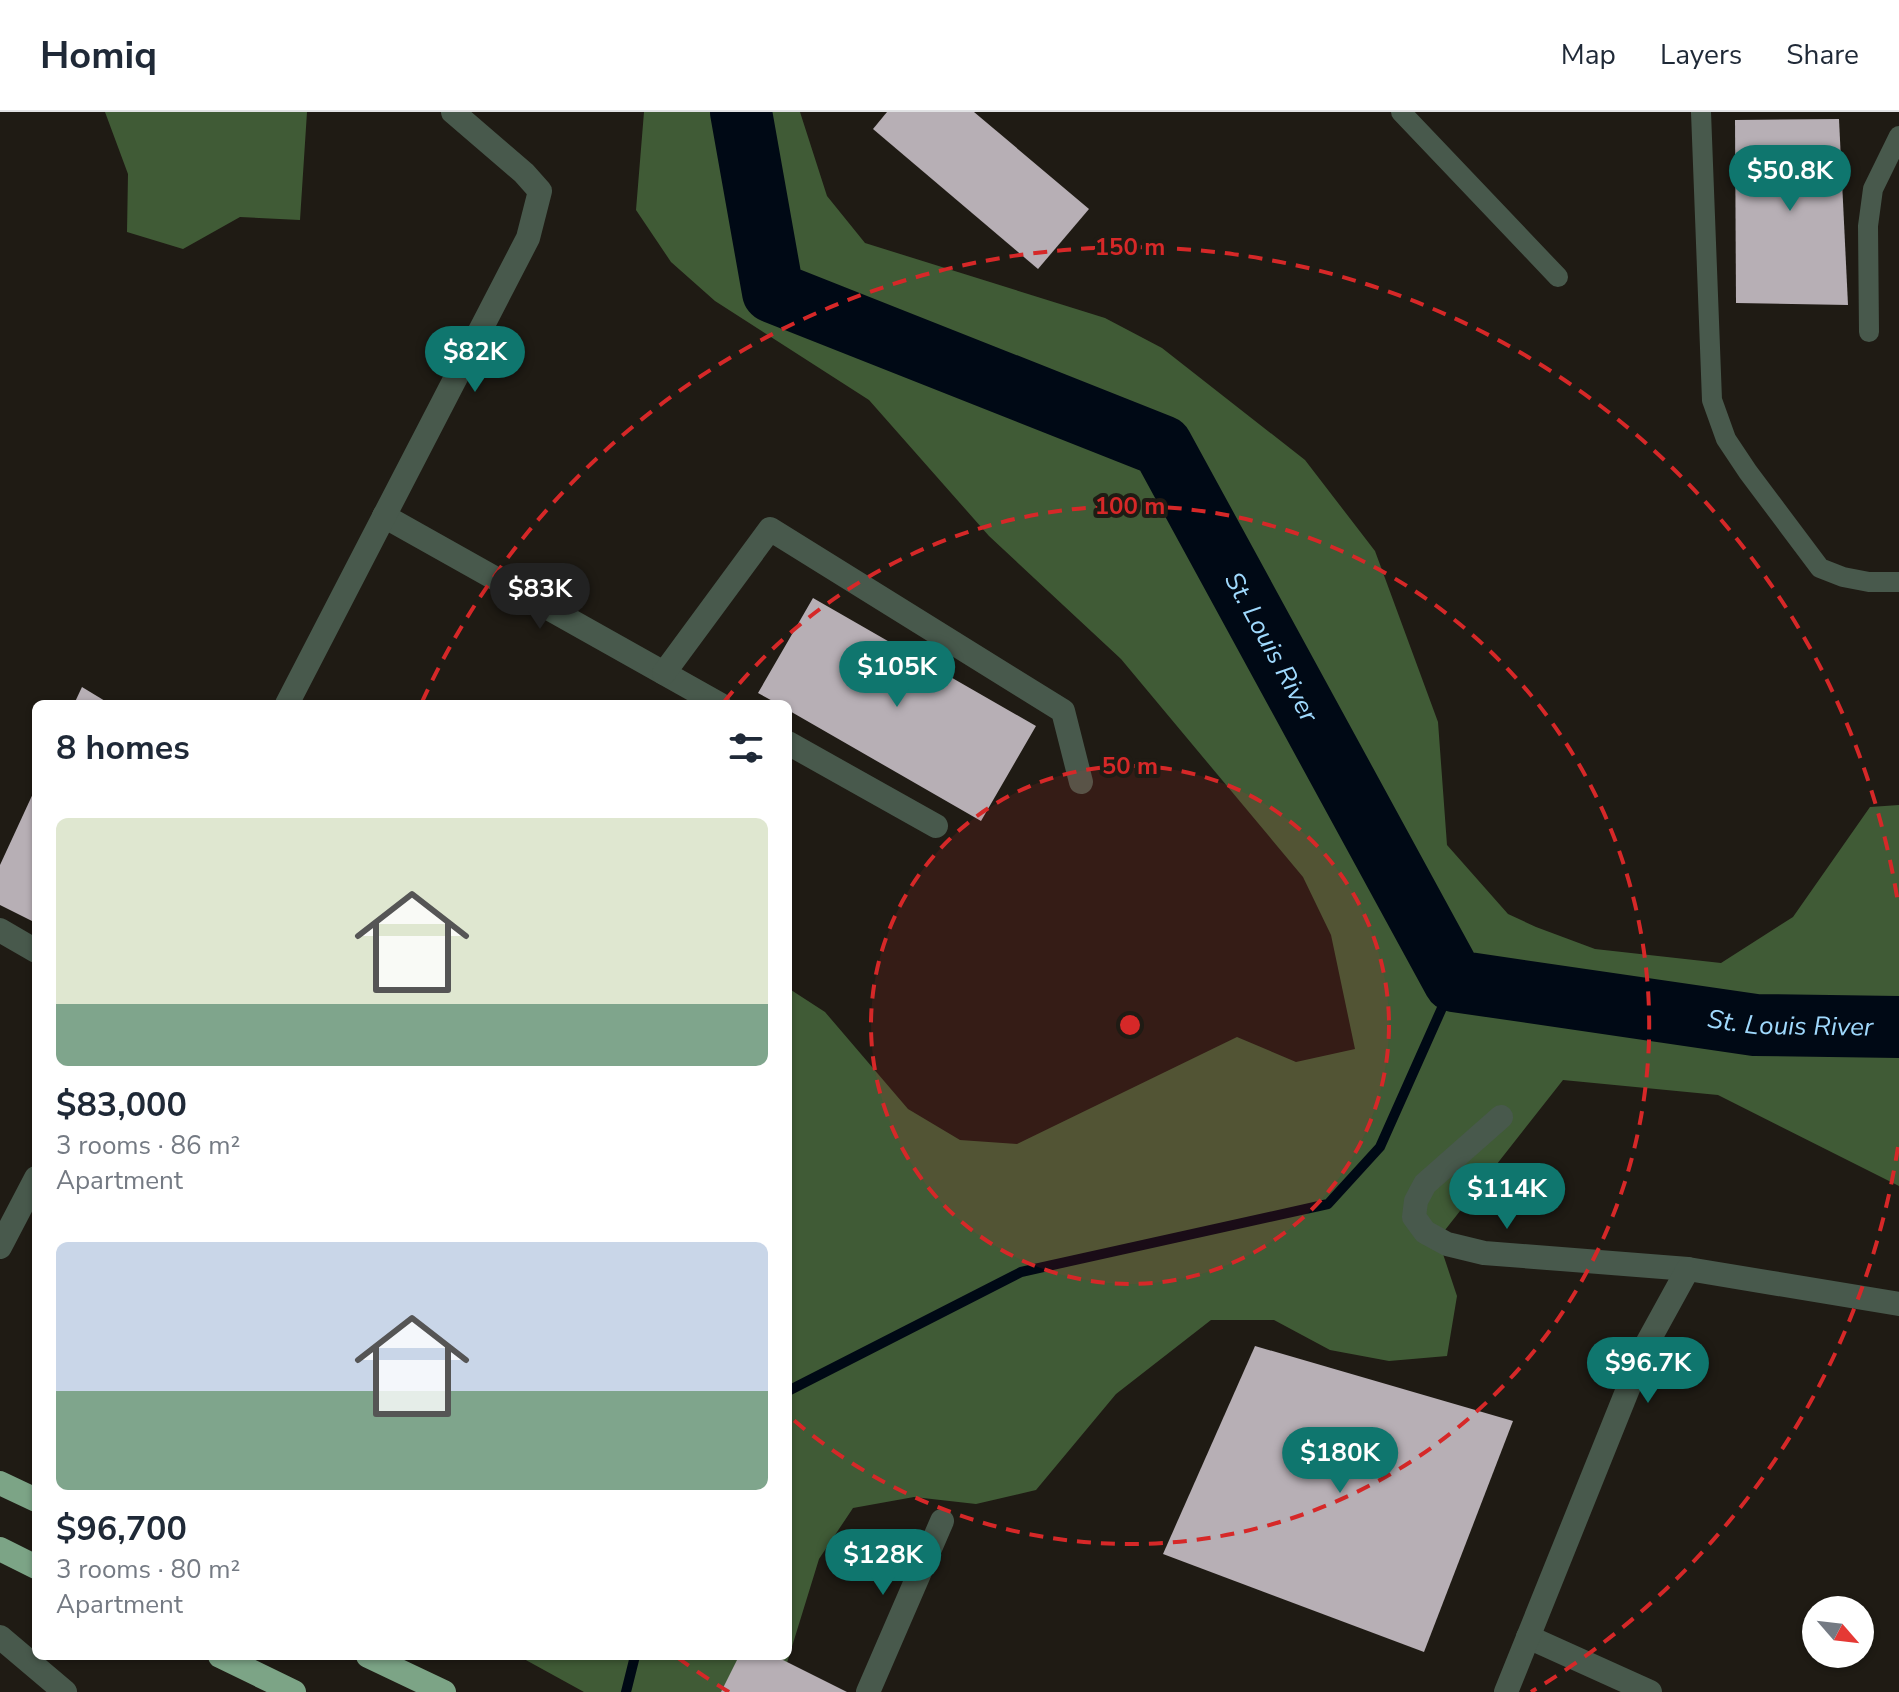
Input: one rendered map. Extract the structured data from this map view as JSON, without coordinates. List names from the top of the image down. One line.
{"water":["St. Louis River"],"north":"bottom right","page":{"header":"Homiq","nav":["Map","Layers","Share"],"price":["$50.8K","$82K","$83K","$105K","$114K","$96.7K","$180K","$128K"],"heading":"8 homes","list":[{"name":"$83,000","note":"3 rooms · 86 m² · Apartment"},{"name":"$96,700","note":"3 rooms · 80 m² · Apartment"}]},"rings":["150 m","100 m","50 m"]}
